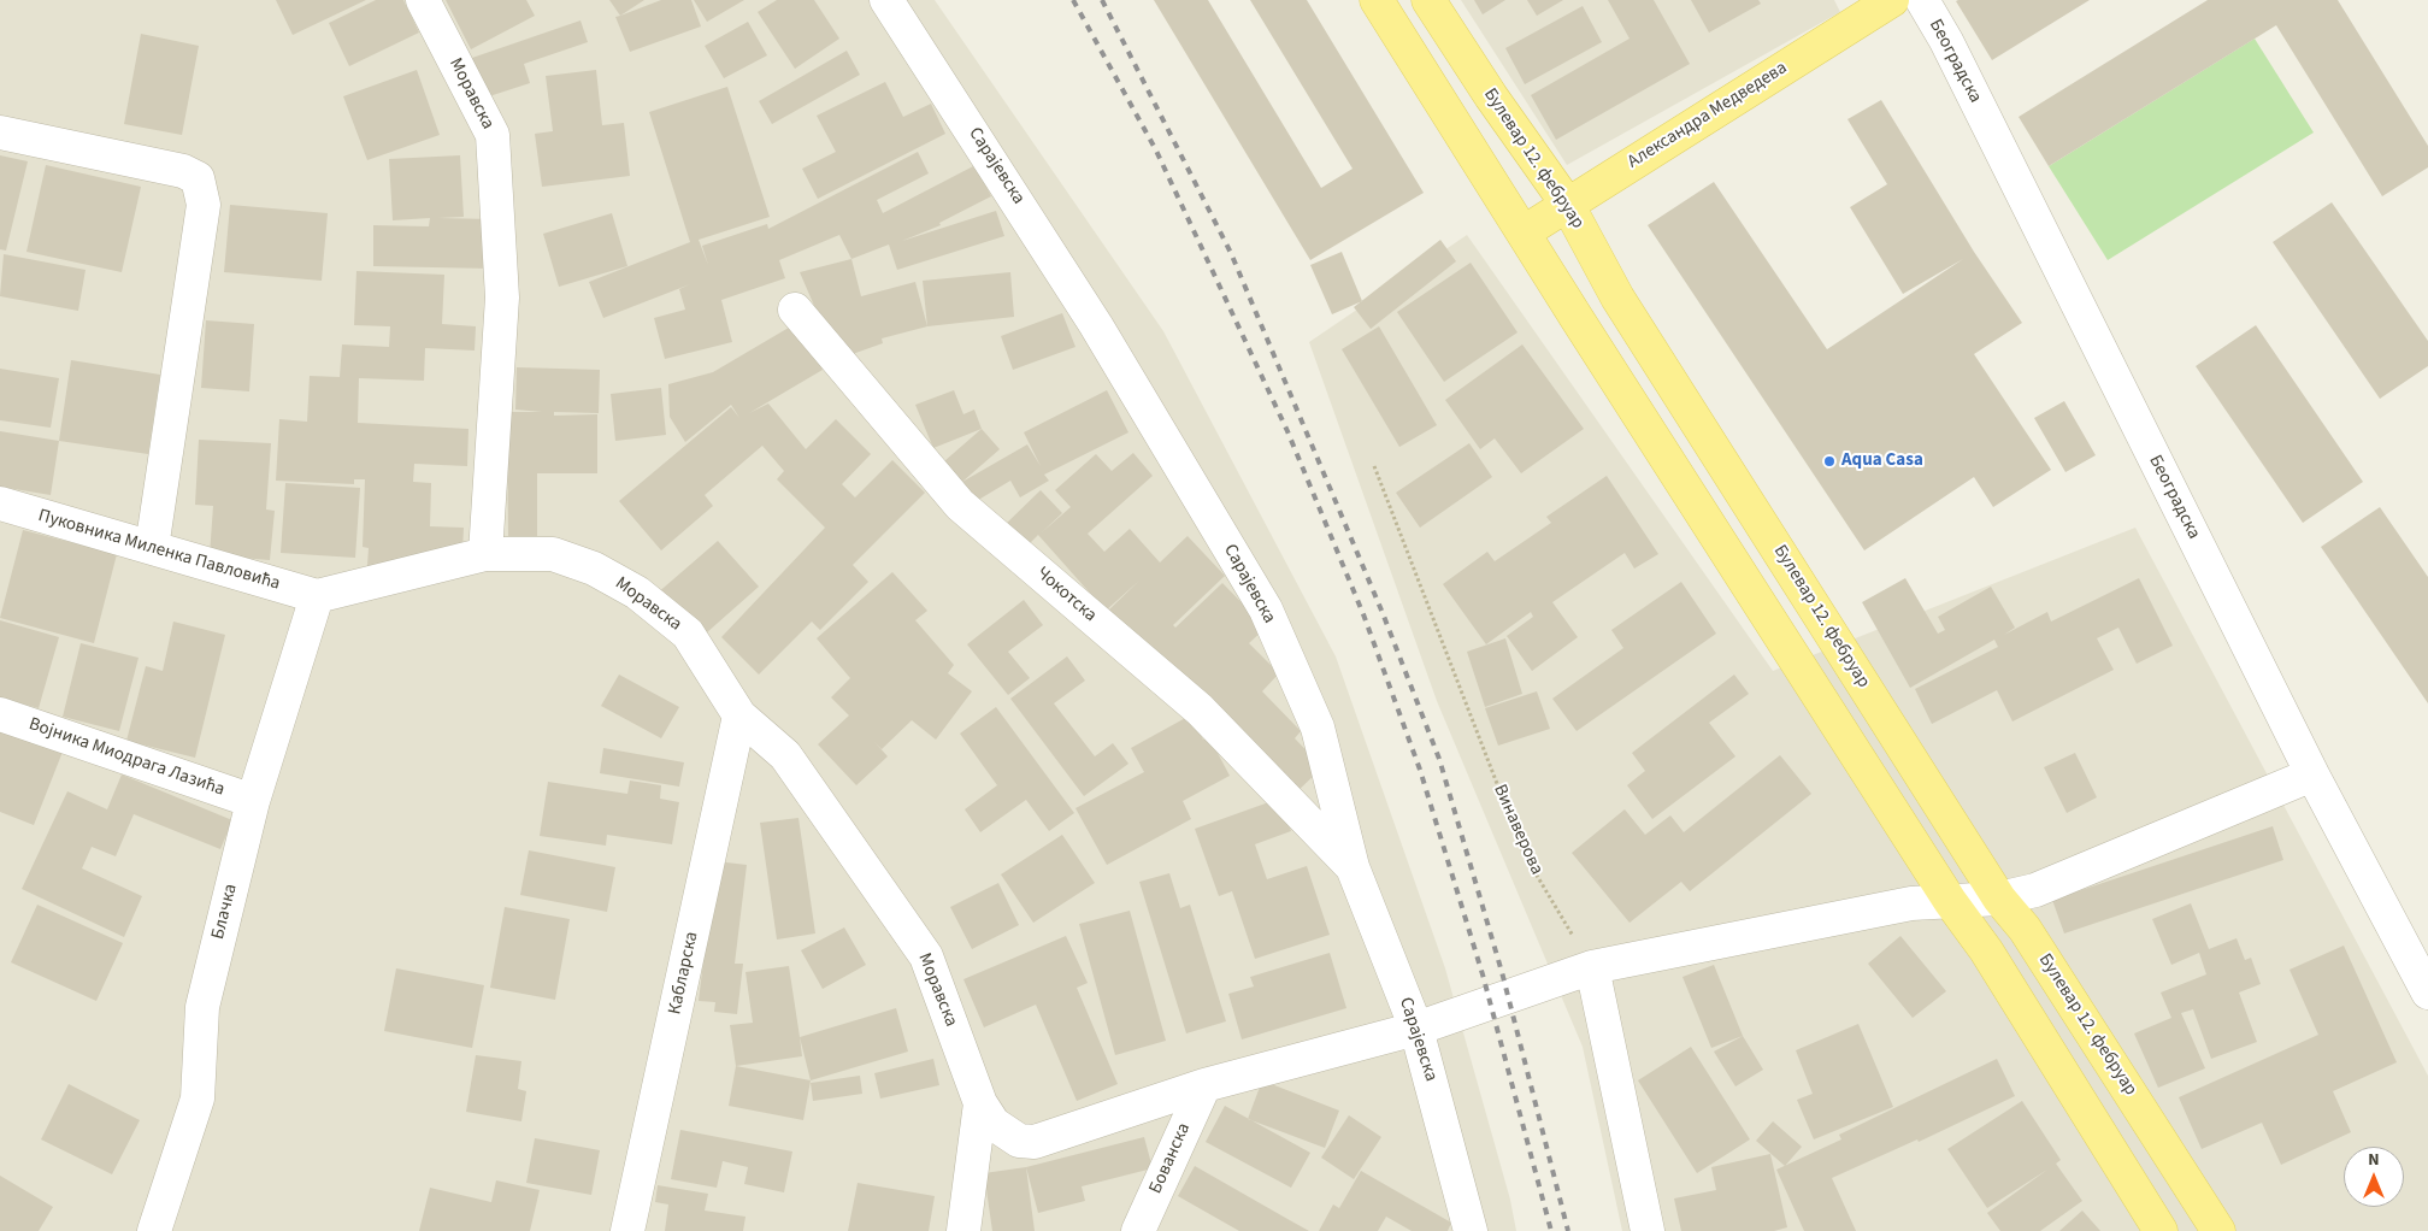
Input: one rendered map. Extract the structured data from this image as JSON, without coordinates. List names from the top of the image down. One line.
{"streets":{"main road":["Александра Медведева","Булевар 12. фебруар"],"street":["Београдска","Моравска","Сарајевска","Пуковника Миленка Павловића","Чокотска","Војника Миодрага Лазића","Блачка","Кабларска","Бованска"],"path":["Винаверова"]},"crossings":[["Београдска","Моравска"],["Моравска","Булевар 12. фебруар"],["Моравска","Сарајевска"],["Моравска","Пуковника Миленка Павловића"],["Моравска","Винаверова"],["Моравска","Блачка"],["Моравска","Кабларска"],["Моравска","Бованска"],["Александра Медведева","Булевар 12. фебруар"],["Сарајевска","Чокотска"],["Пуковника Миленка Павловића","Блачка"],["Војника Миодрага Лазића","Блачка"]],"places":["Aqua Casa"],"north":"top"}
